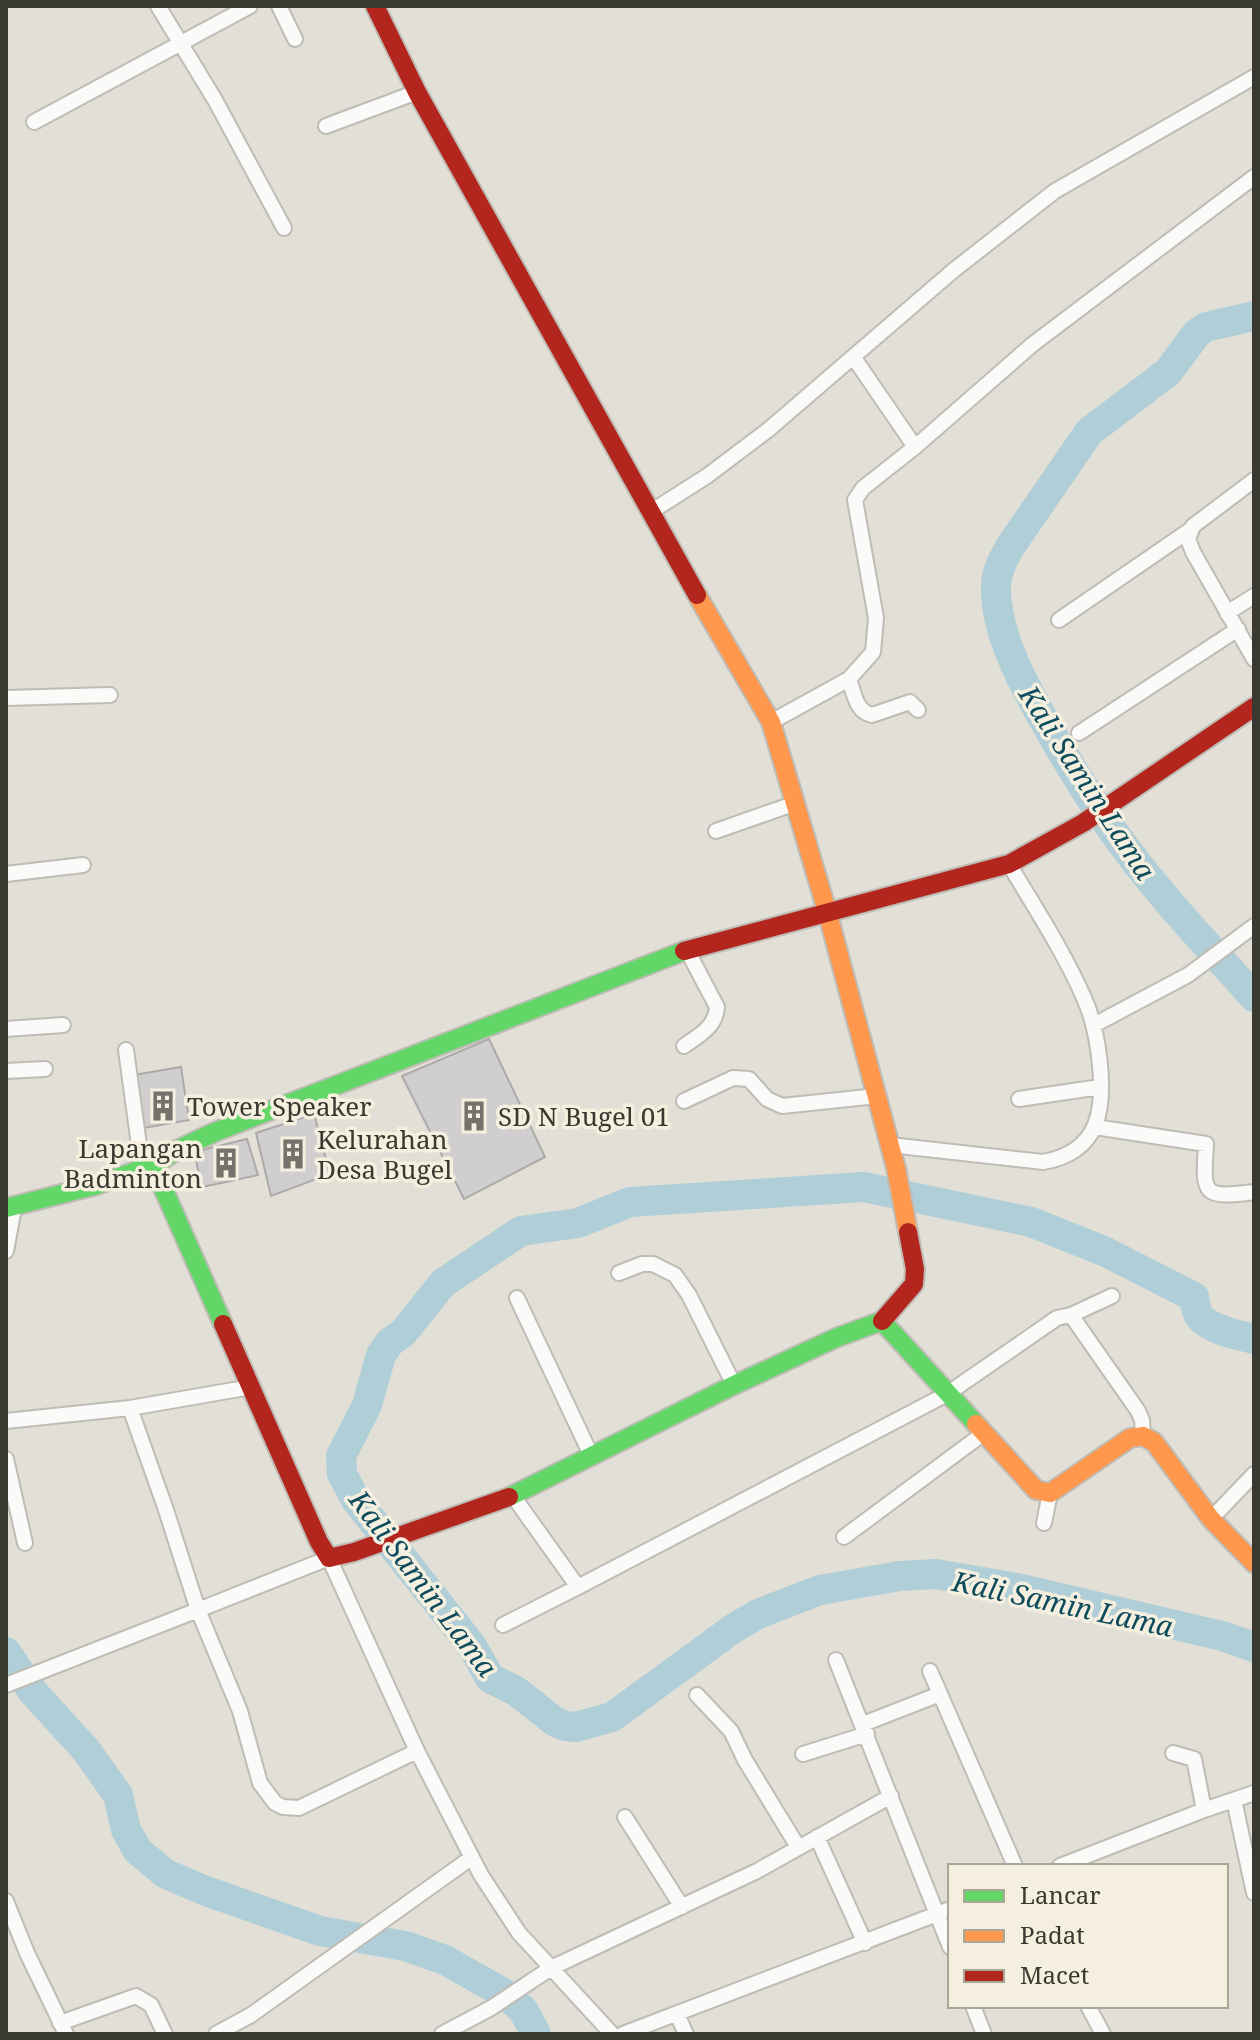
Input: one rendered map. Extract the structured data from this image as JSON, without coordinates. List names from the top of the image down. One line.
{"water":["Kali Samin Lama"],"places":{"building":["Tower Speaker","SD N Bugel 01","Kelurahan Desa Bugel","Lapangan Badminton"]},"legend":["Lancar","Padat","Macet"]}
